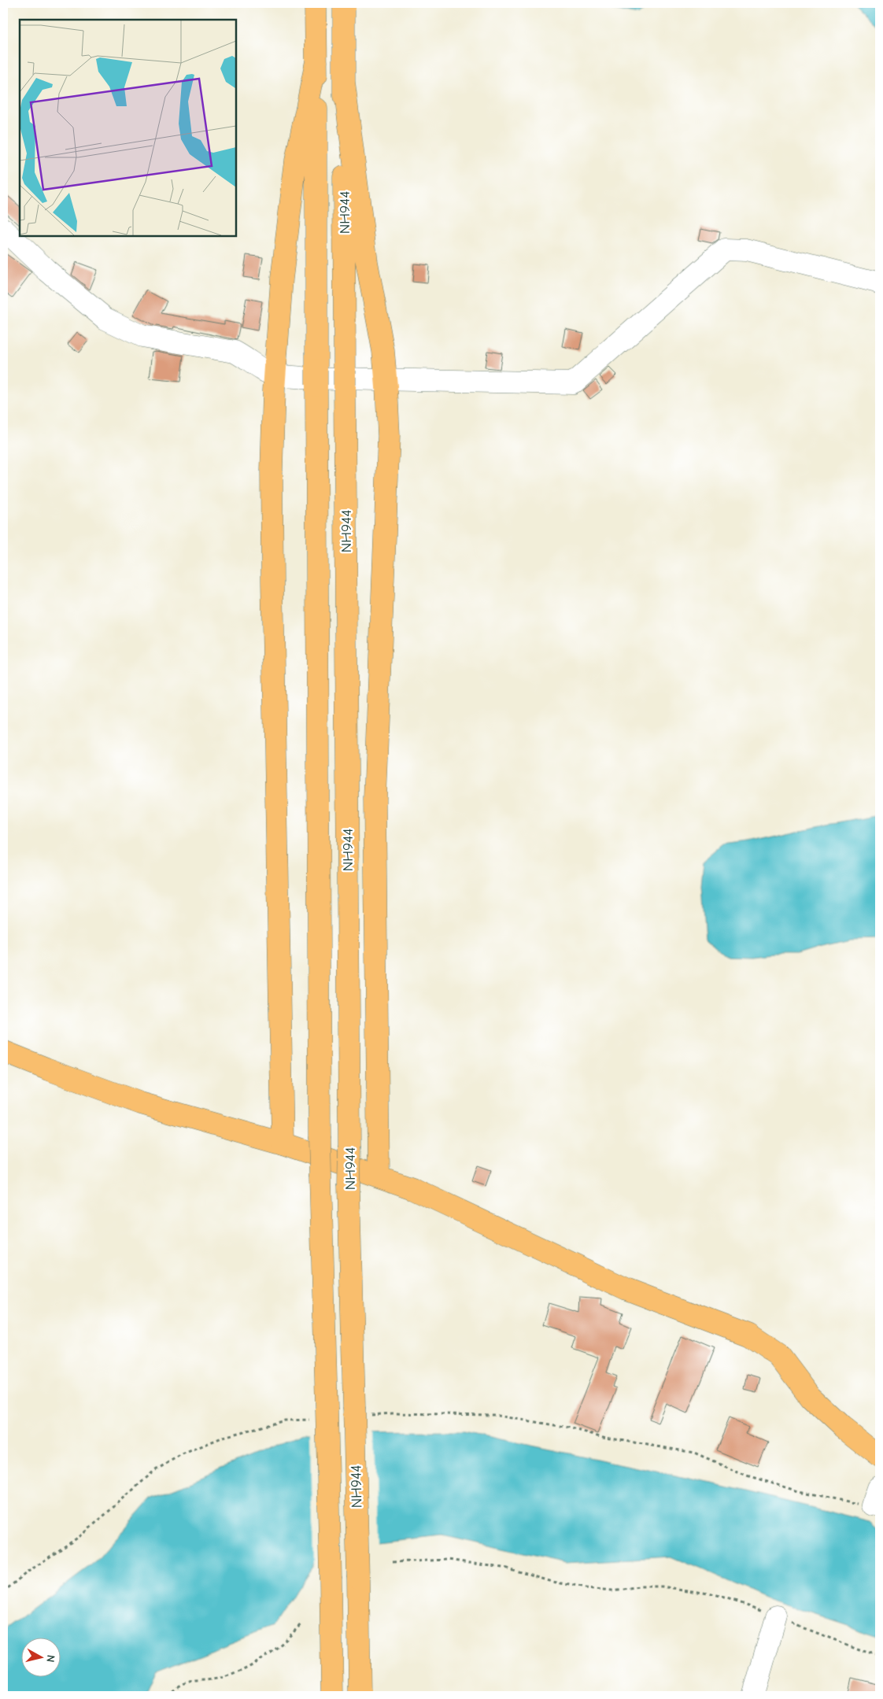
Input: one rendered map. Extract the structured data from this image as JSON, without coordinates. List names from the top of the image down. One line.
{"streets":{"main road":["NH944"]},"north":"right"}
